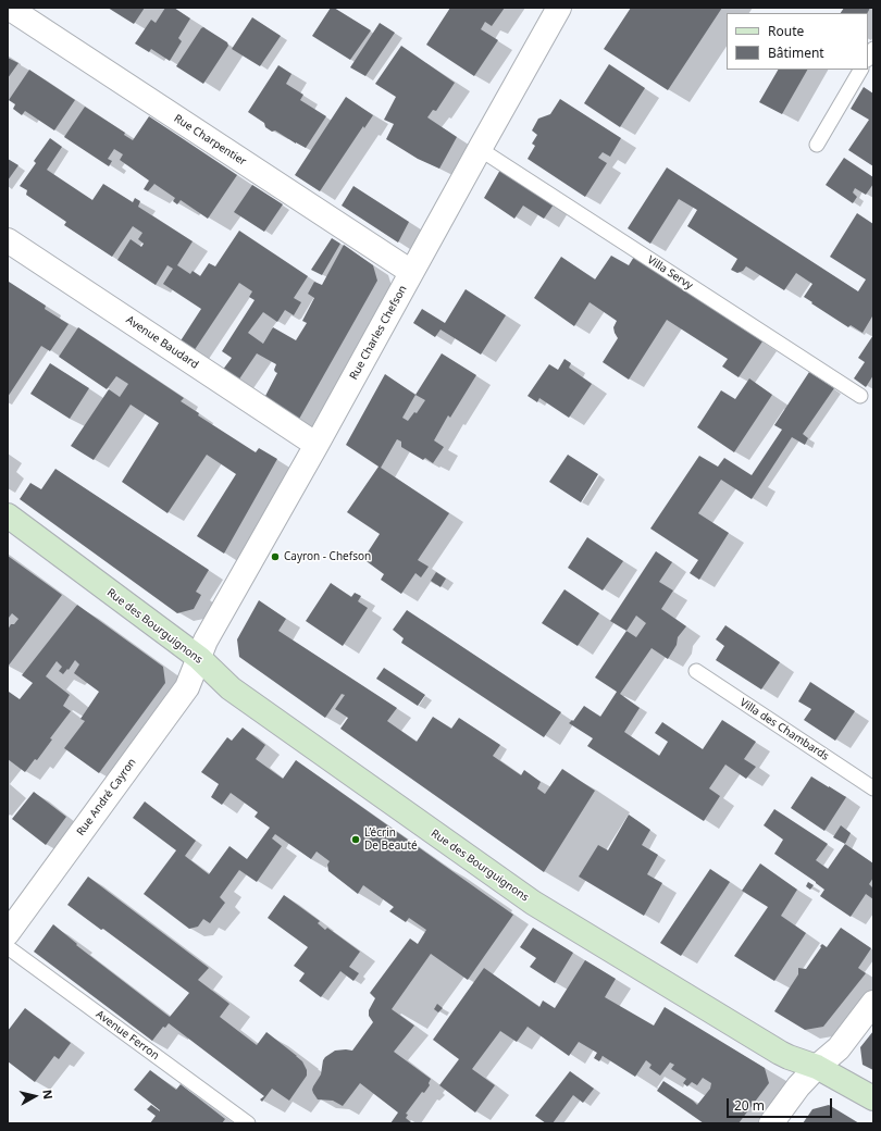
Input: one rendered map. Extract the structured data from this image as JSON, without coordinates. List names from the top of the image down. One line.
{"streets":{"main road":["Rue des Bourguignons"],"street":["Rue Charpentier","Rue Charles Chefson","Avenue Baudard","Rue André Cayron"],"lane":["Villa Servy","Villa des Chambards","Avenue Ferron"]},"crossings":[["Rue Charpentier","Rue Charles Chefson"],["Villa Servy","Rue Charles Chefson"],["Rue Charles Chefson","Avenue Baudard"],["Rue Charles Chefson","Rue des Bourguignons"],["Rue Charles Chefson","Rue André Cayron"],["Rue des Bourguignons","Rue André Cayron"]],"places":["Cayron - Chefson","L’écrin De Beauté"],"legend":["Route","Bâtiment"],"scale_bar":"20 m","north":"right"}
